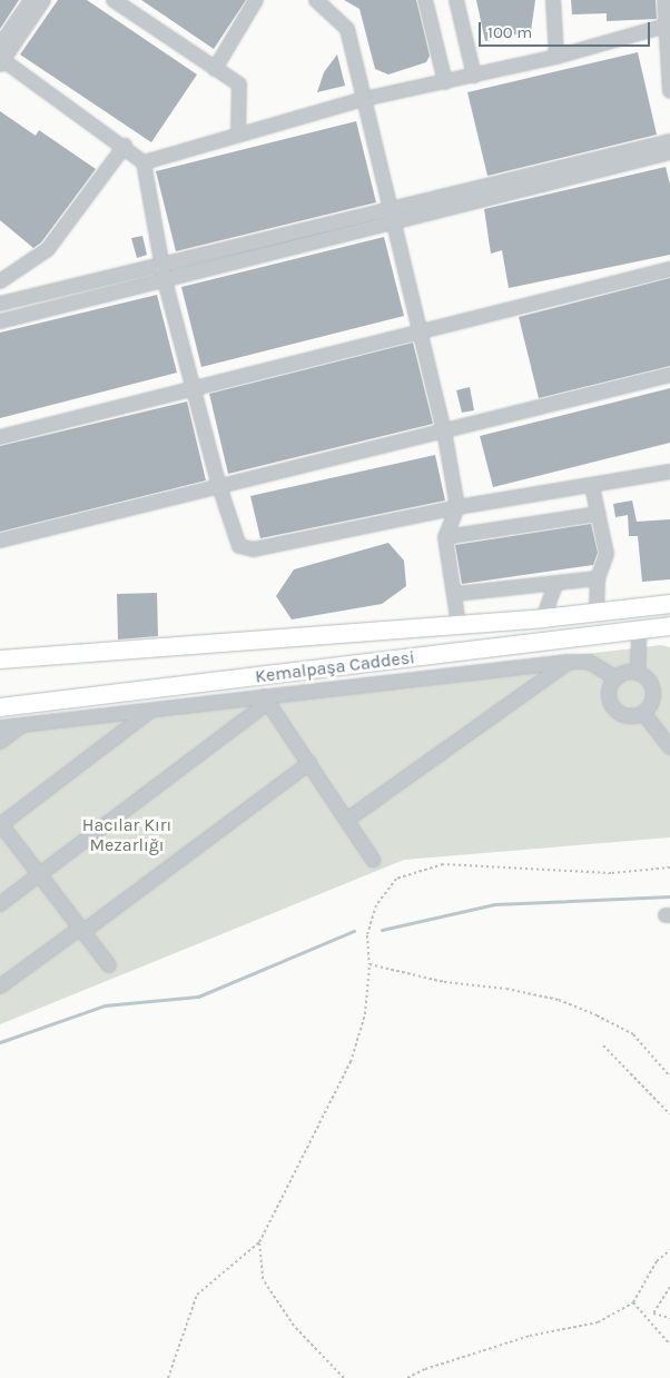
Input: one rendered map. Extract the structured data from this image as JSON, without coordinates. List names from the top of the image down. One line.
{"streets":{"main road":["Kemalpaşa Caddesi"]},"parks":["Hacılar Kırı Mezarlığı"],"scale_bar":"100 m"}
